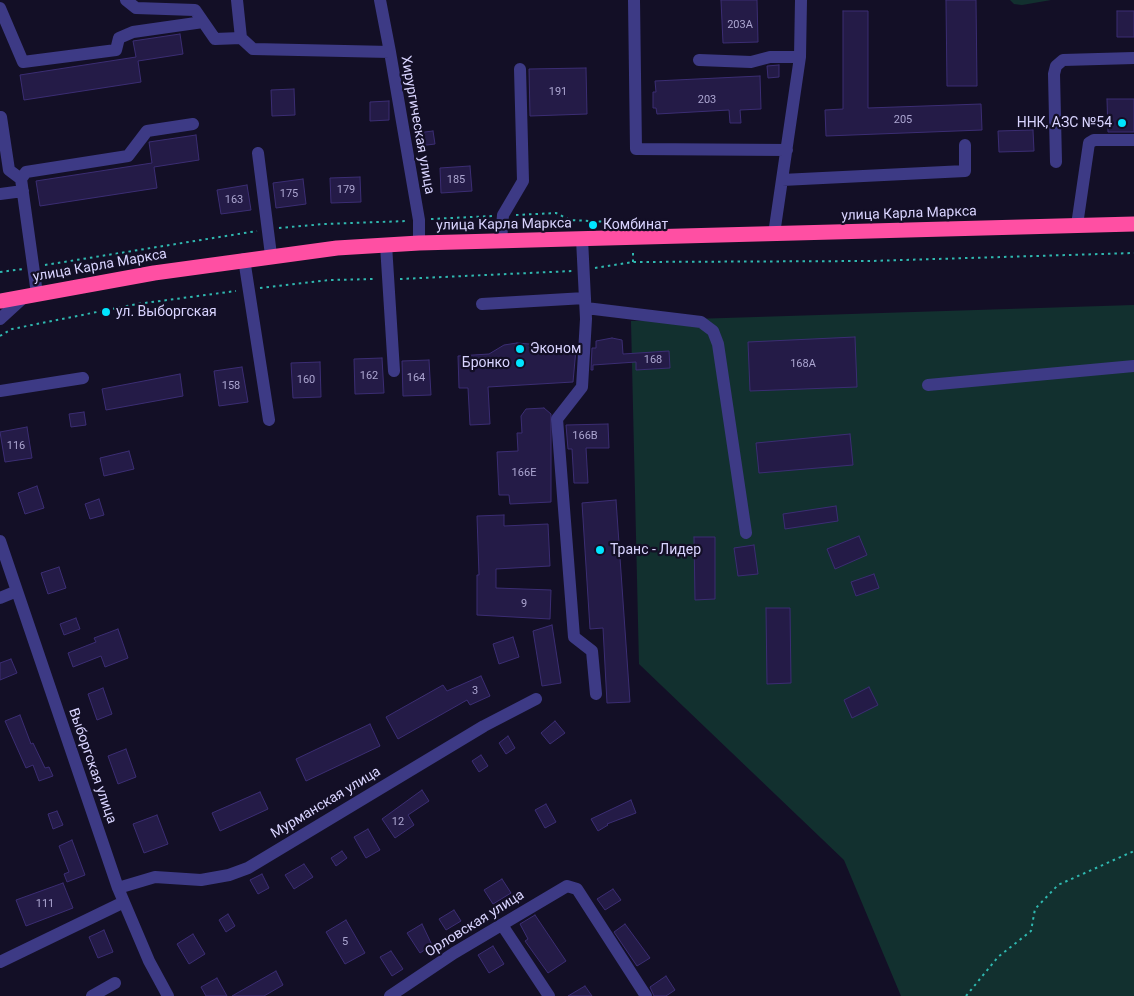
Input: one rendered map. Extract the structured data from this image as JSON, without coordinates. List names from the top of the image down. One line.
{"streets":{"highway":["улица Карла Маркса"],"street":["Хирургическая улица","Выборгская улица","Мурманская улица","Орловская улица"]},"crossings":[["Хирургическая улица","улица Карла Маркса"],["Выборгская улица","Мурманская улица"]],"places":["ННК, АЗС №54","Комбинат","ул. Выборгская","Эконом","Бронко","Транс - Лидер"],"house_numbers":["203А","191","203","205","185","179","175","163","168","168А","162","164","160","158","166В","116","166Е","9","3","12","111","5"]}
